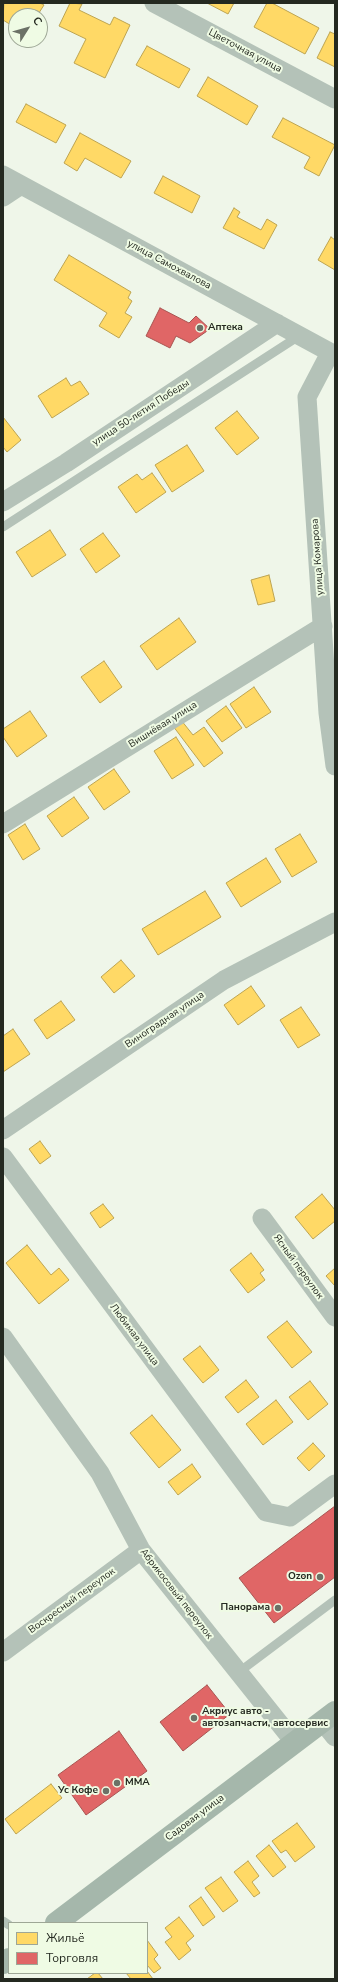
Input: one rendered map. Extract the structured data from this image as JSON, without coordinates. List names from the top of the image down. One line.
{"streets":{"main road":["Садовая улица"],"street":["Цветочная улица","улица Самохвалова","улица 50-летия Победы","улица Комарова","Вишнёвая улица","Виноградная улица","Ясный переулок","Любимая улица","Абрикосовый переулок","Воскресный переулок"]},"crossings":[["улица Самохвалова","улица 50-летия Победы"],["улица Самохвалова","улица Комарова"],["улица Комарова","Вишнёвая улица"],["Абрикосовый переулок","Воскресный переулок"],["Абрикосовый переулок","Садовая улица"]],"places":["Аптека","Ozon","Панорама","Акриус авто - автозапчасти, автосервис","ММА","Ус Кофе"],"legend":["Жильё","Торговля"],"north":"top right"}
